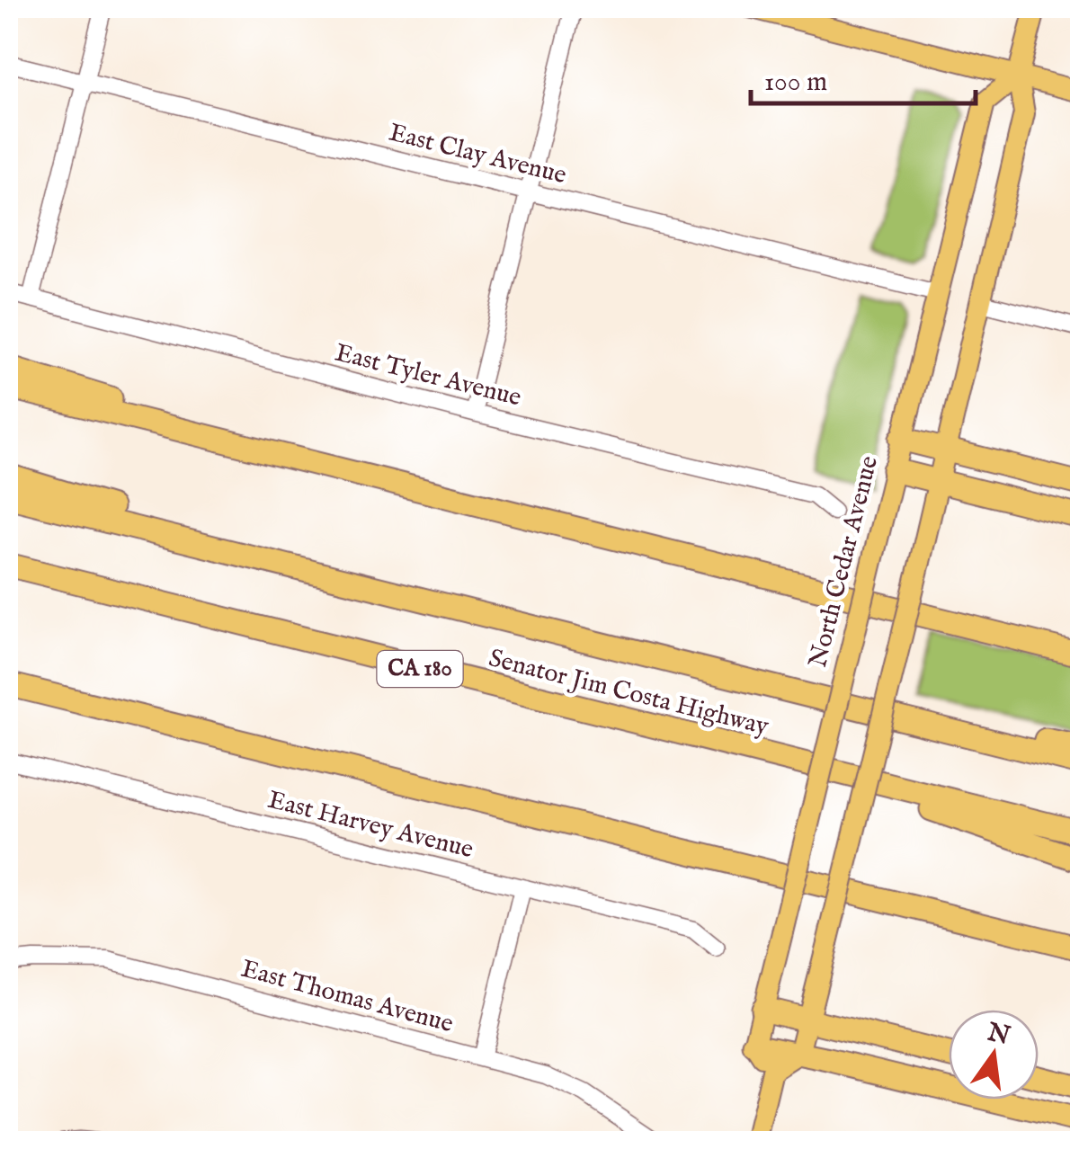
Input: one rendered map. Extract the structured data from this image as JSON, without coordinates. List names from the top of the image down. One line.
{"streets":{"highway":["CA 180","Senator Jim Costa Highway"],"main road":["North Cedar Avenue"],"street":["East Clay Avenue","East Tyler Avenue","East Harvey Avenue","East Thomas Avenue"]},"crossings":[["East Clay Avenue","North Cedar Avenue"]],"scale_bar":"100 m","north":"top"}
